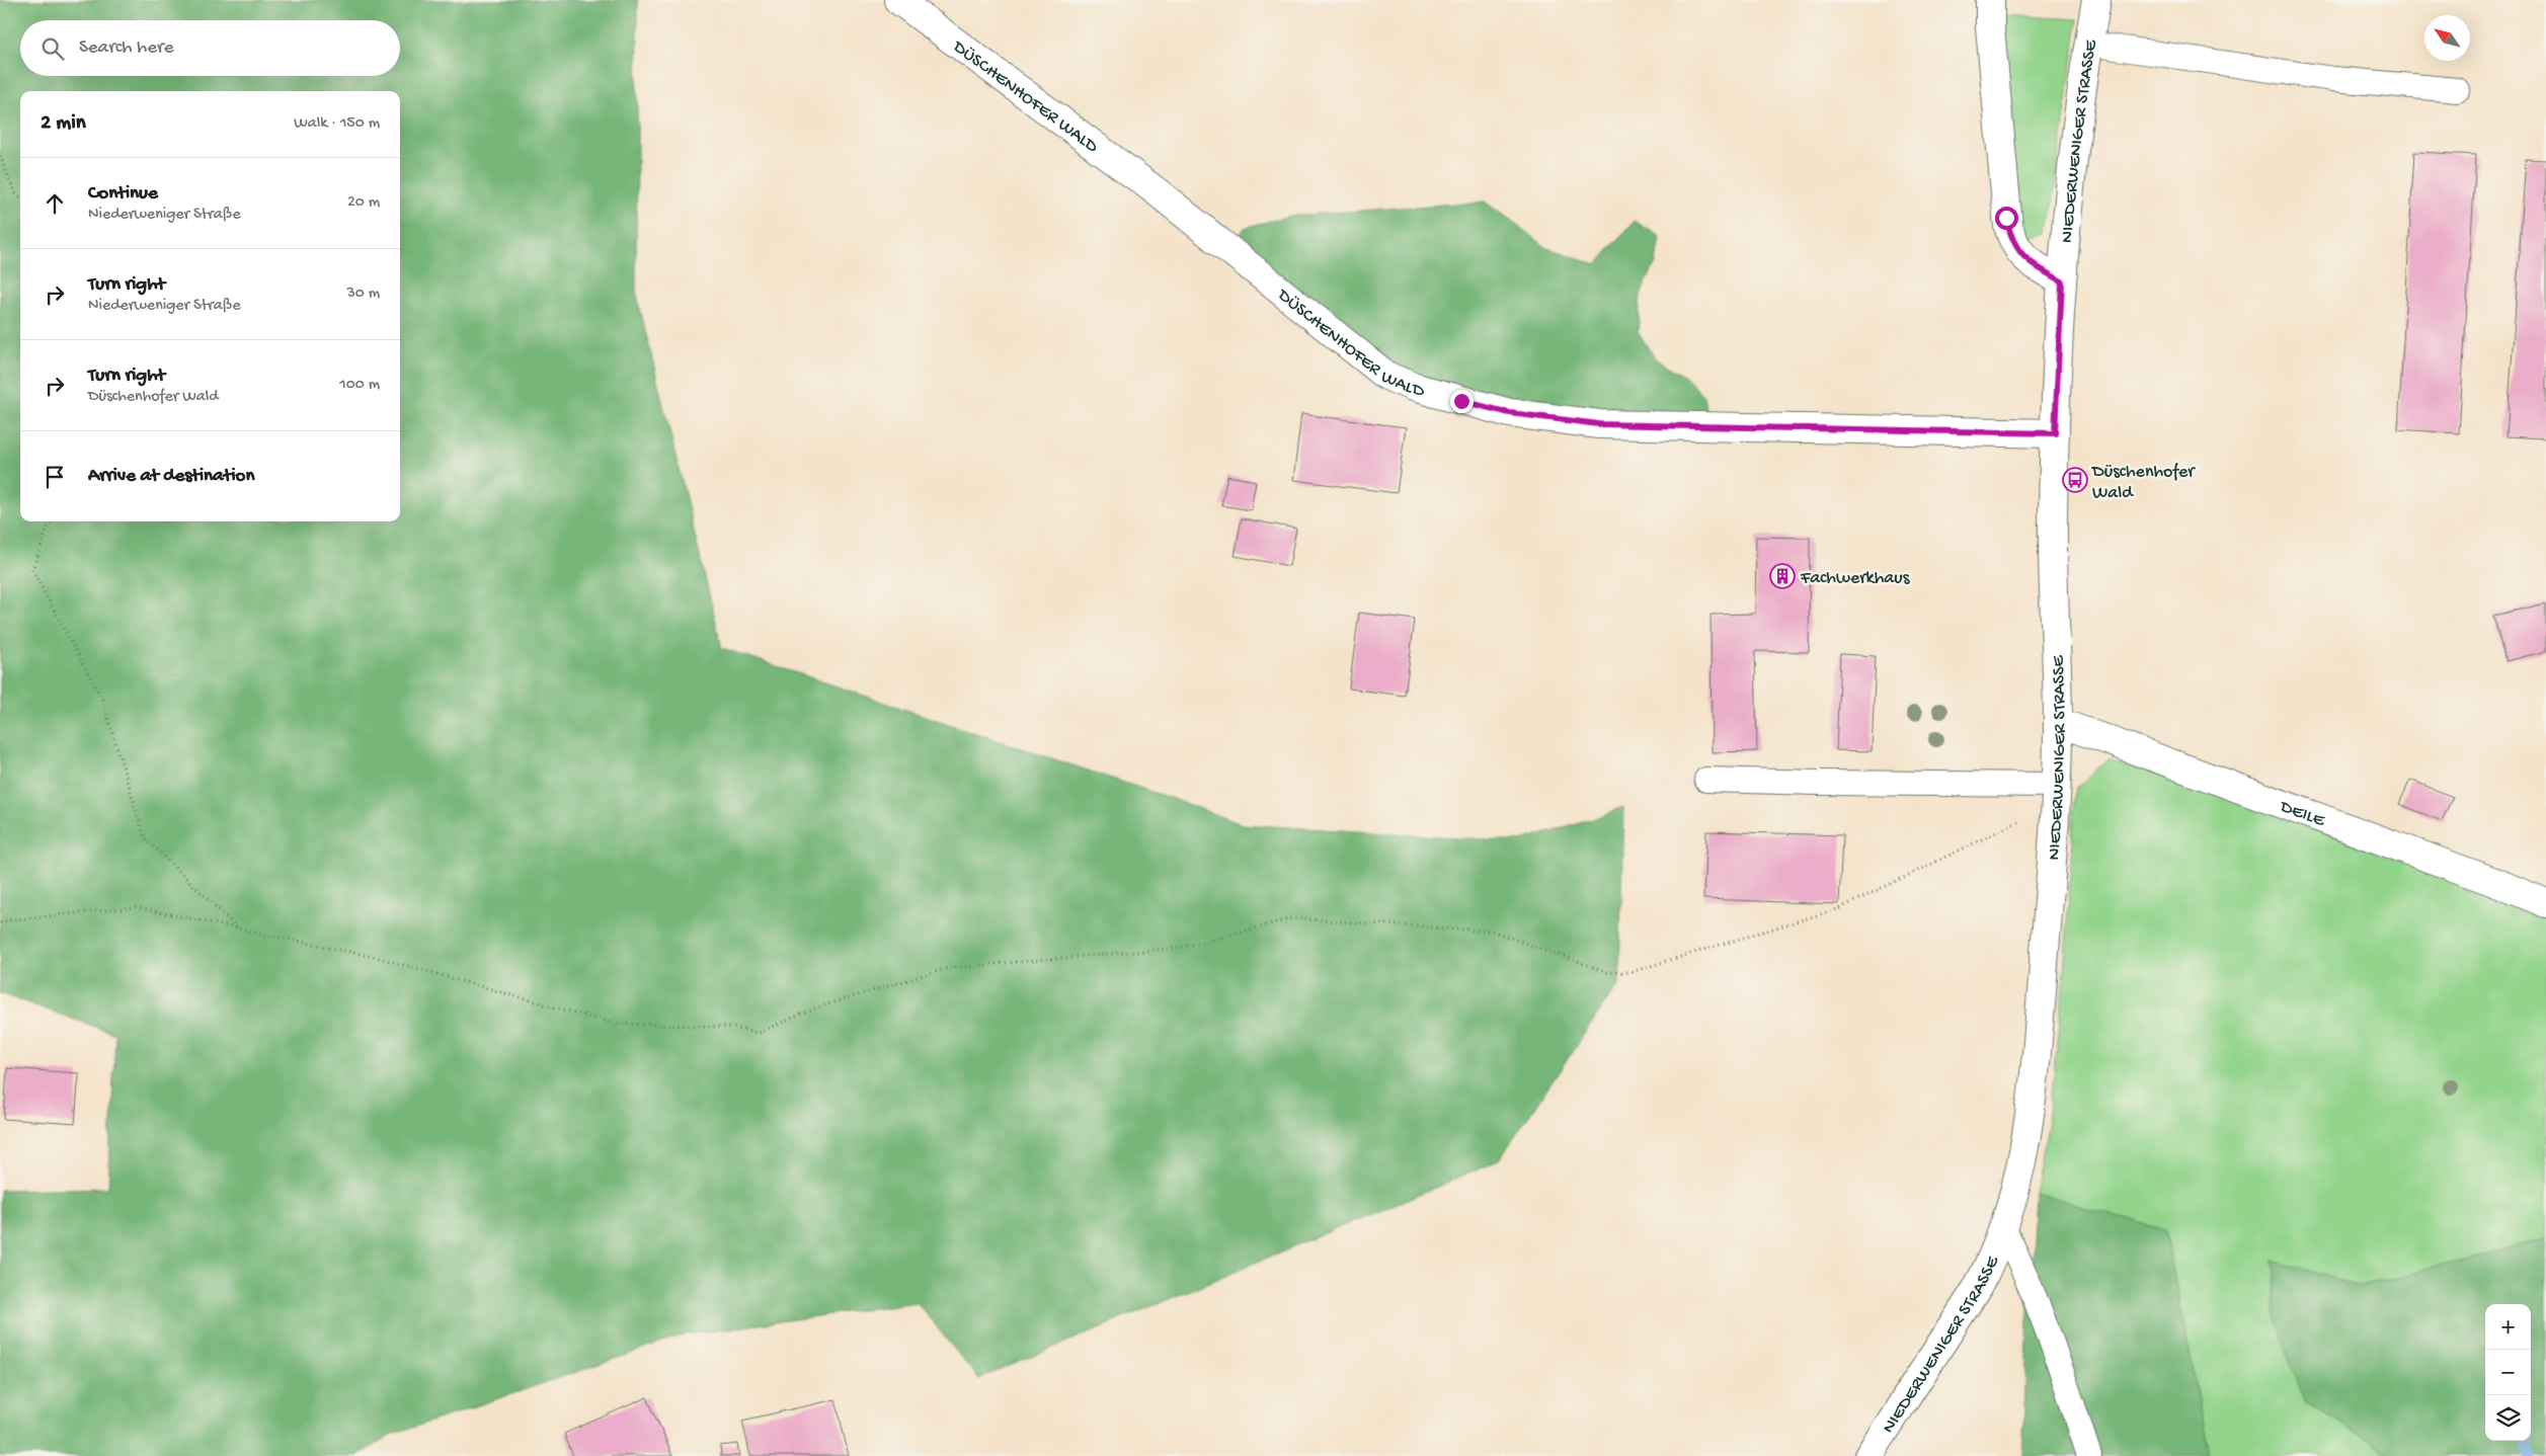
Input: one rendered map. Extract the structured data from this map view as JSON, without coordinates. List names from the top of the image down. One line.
{"streets":{"street":["DÜSCHENHOFER WALD","NIEDERWENIGER STRASSE","DEILE"]},"crossings":[["DÜSCHENHOFER WALD","NIEDERWENIGER STRASSE"],["NIEDERWENIGER STRASSE","DEILE"]],"places":{"bus stop":["Düschenhofer Wald"],"building":["Fachwerkhaus"]},"north":"top left","page":{"search":"Search here","heading":["2 min","Walk · 150 m"],"list":[["Continue","Niederweniger Straße","20 m"],["Turn right","Niederweniger Straße","30 m"],["Turn right","Düschenhofer Wald","100 m"],"Arrive at destination"],"map_buttons":["+","−"]}}
